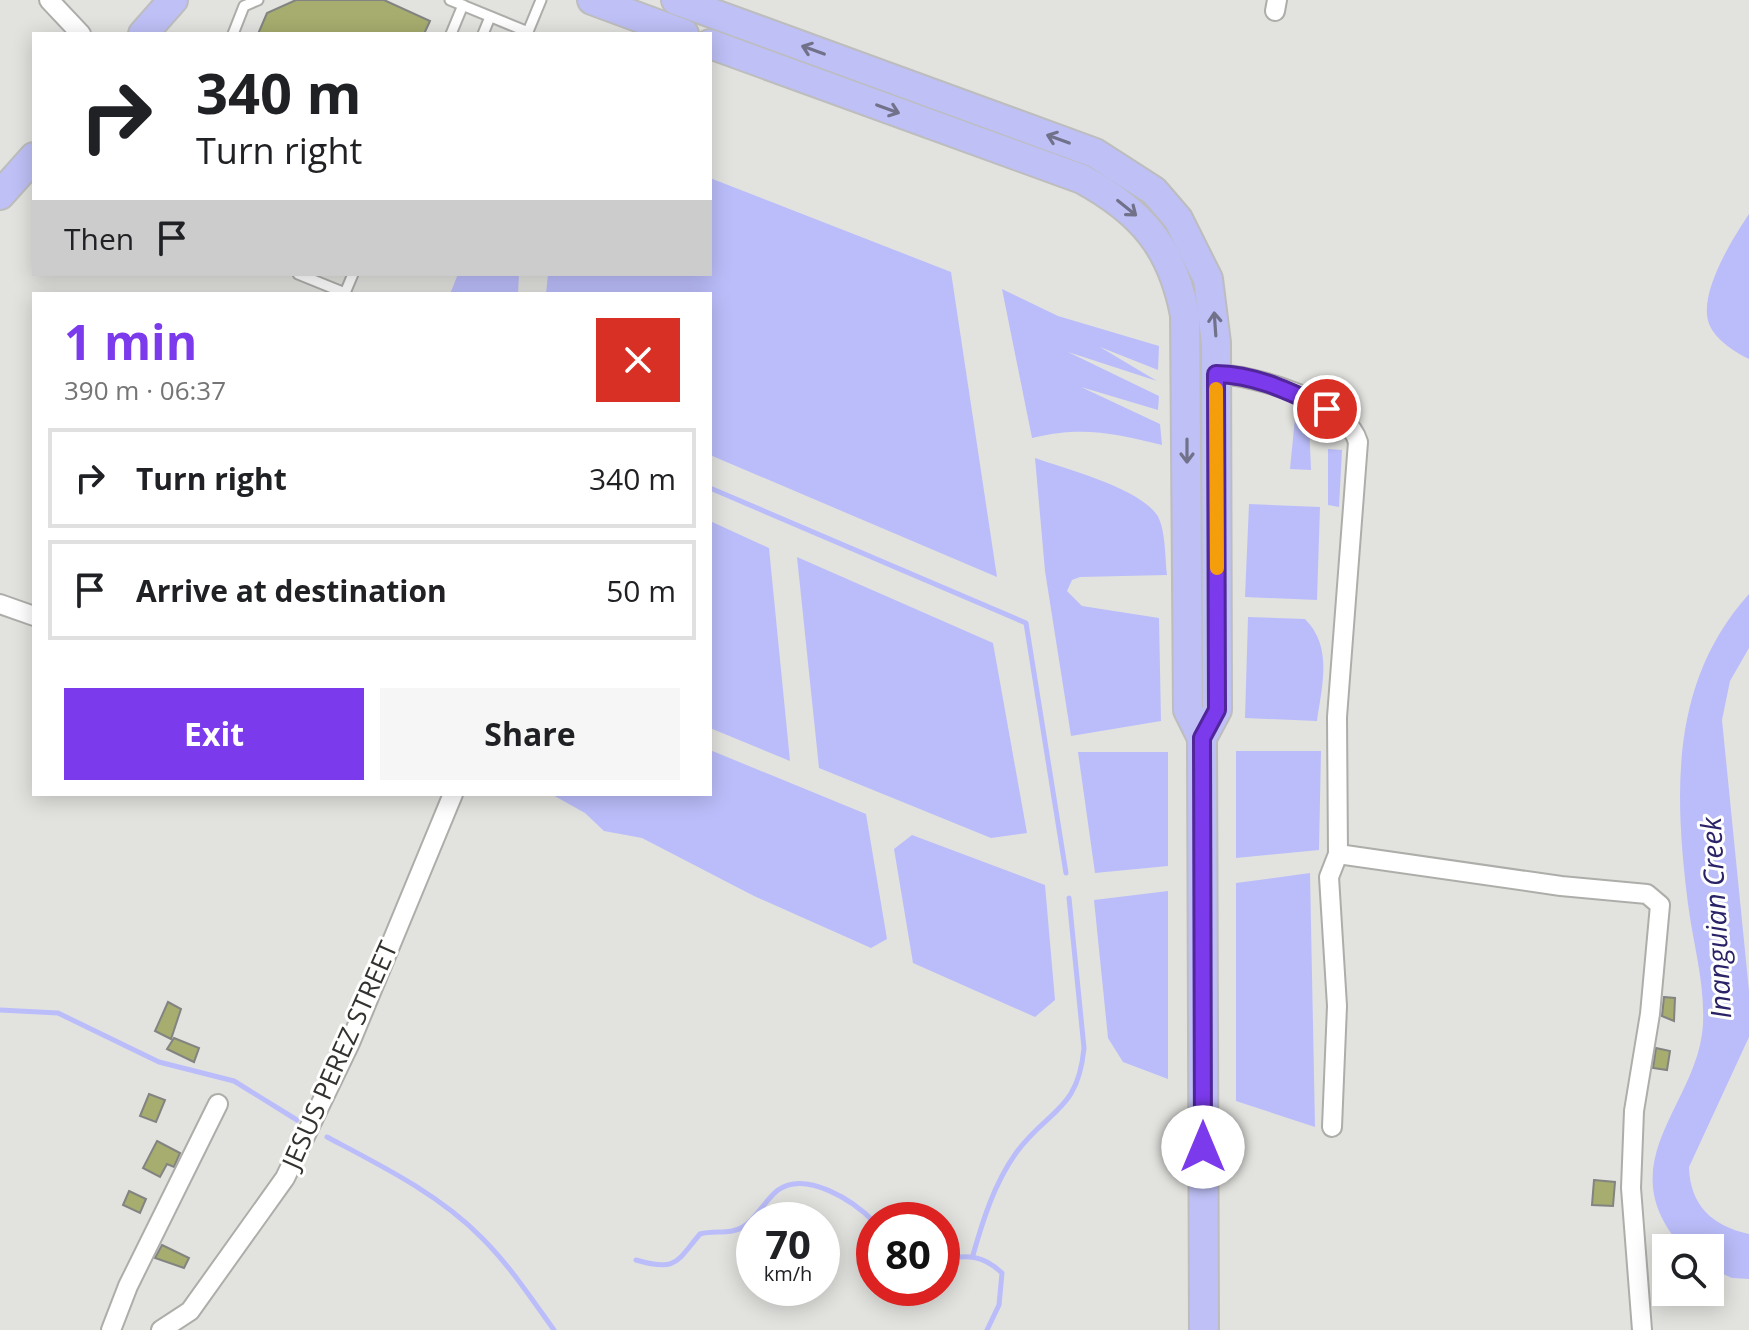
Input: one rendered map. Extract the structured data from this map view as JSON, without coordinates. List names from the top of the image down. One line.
{"streets":{"street":["JESUS PEREZ STREET"]},"water":["Inanguian Creek"],"page":{"turn":["340 m","Turn right"],"then":"Then","heading":["1 min","390 m · 06:37"],"list":[{"name":"Turn right","value":"340 m"},{"name":"Arrive at destination","value":"50 m"}],"buttons":["Exit","Share"],"speed":"70 km/h","limit":"80"}}
